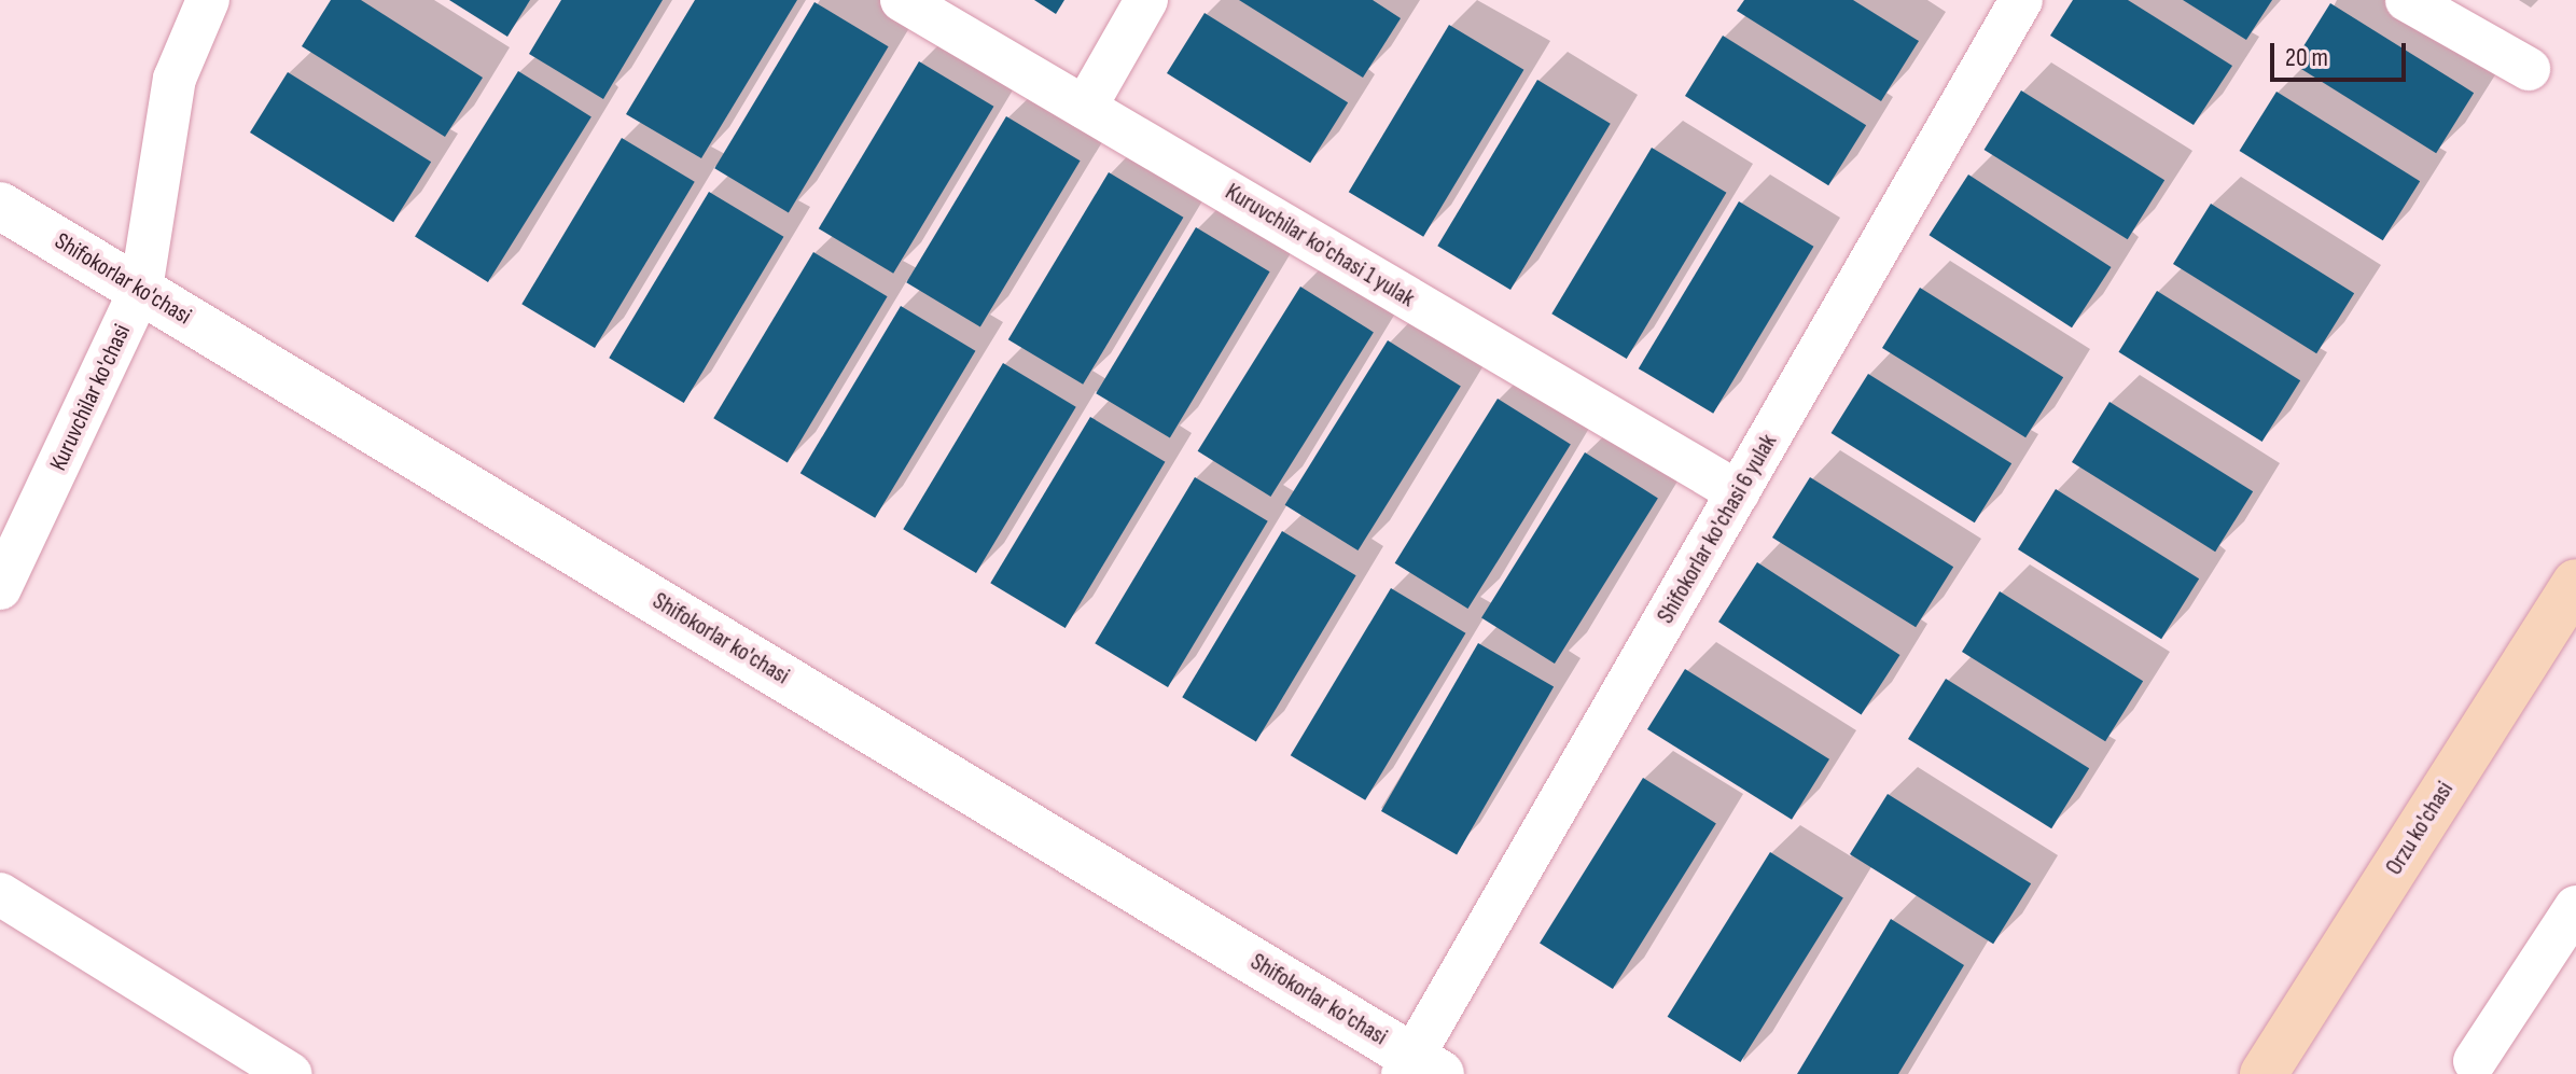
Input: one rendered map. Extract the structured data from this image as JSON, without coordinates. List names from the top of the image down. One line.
{"streets":{"main road":["Orzu ko'chasi"],"street":["Kuruvchilar ko'chasi 1 yulak","Shifokorlar ko'chasi","Kuruvchilar ko'chasi","Shifokorlar ko'chasi 6 yulak"]},"crossings":[["Kuruvchilar ko'chasi 1 yulak","Shifokorlar ko'chasi 6 yulak"],["Shifokorlar ko'chasi","Kuruvchilar ko'chasi"],["Shifokorlar ko'chasi","Shifokorlar ko'chasi 6 yulak"]],"scale_bar":"20 m"}
